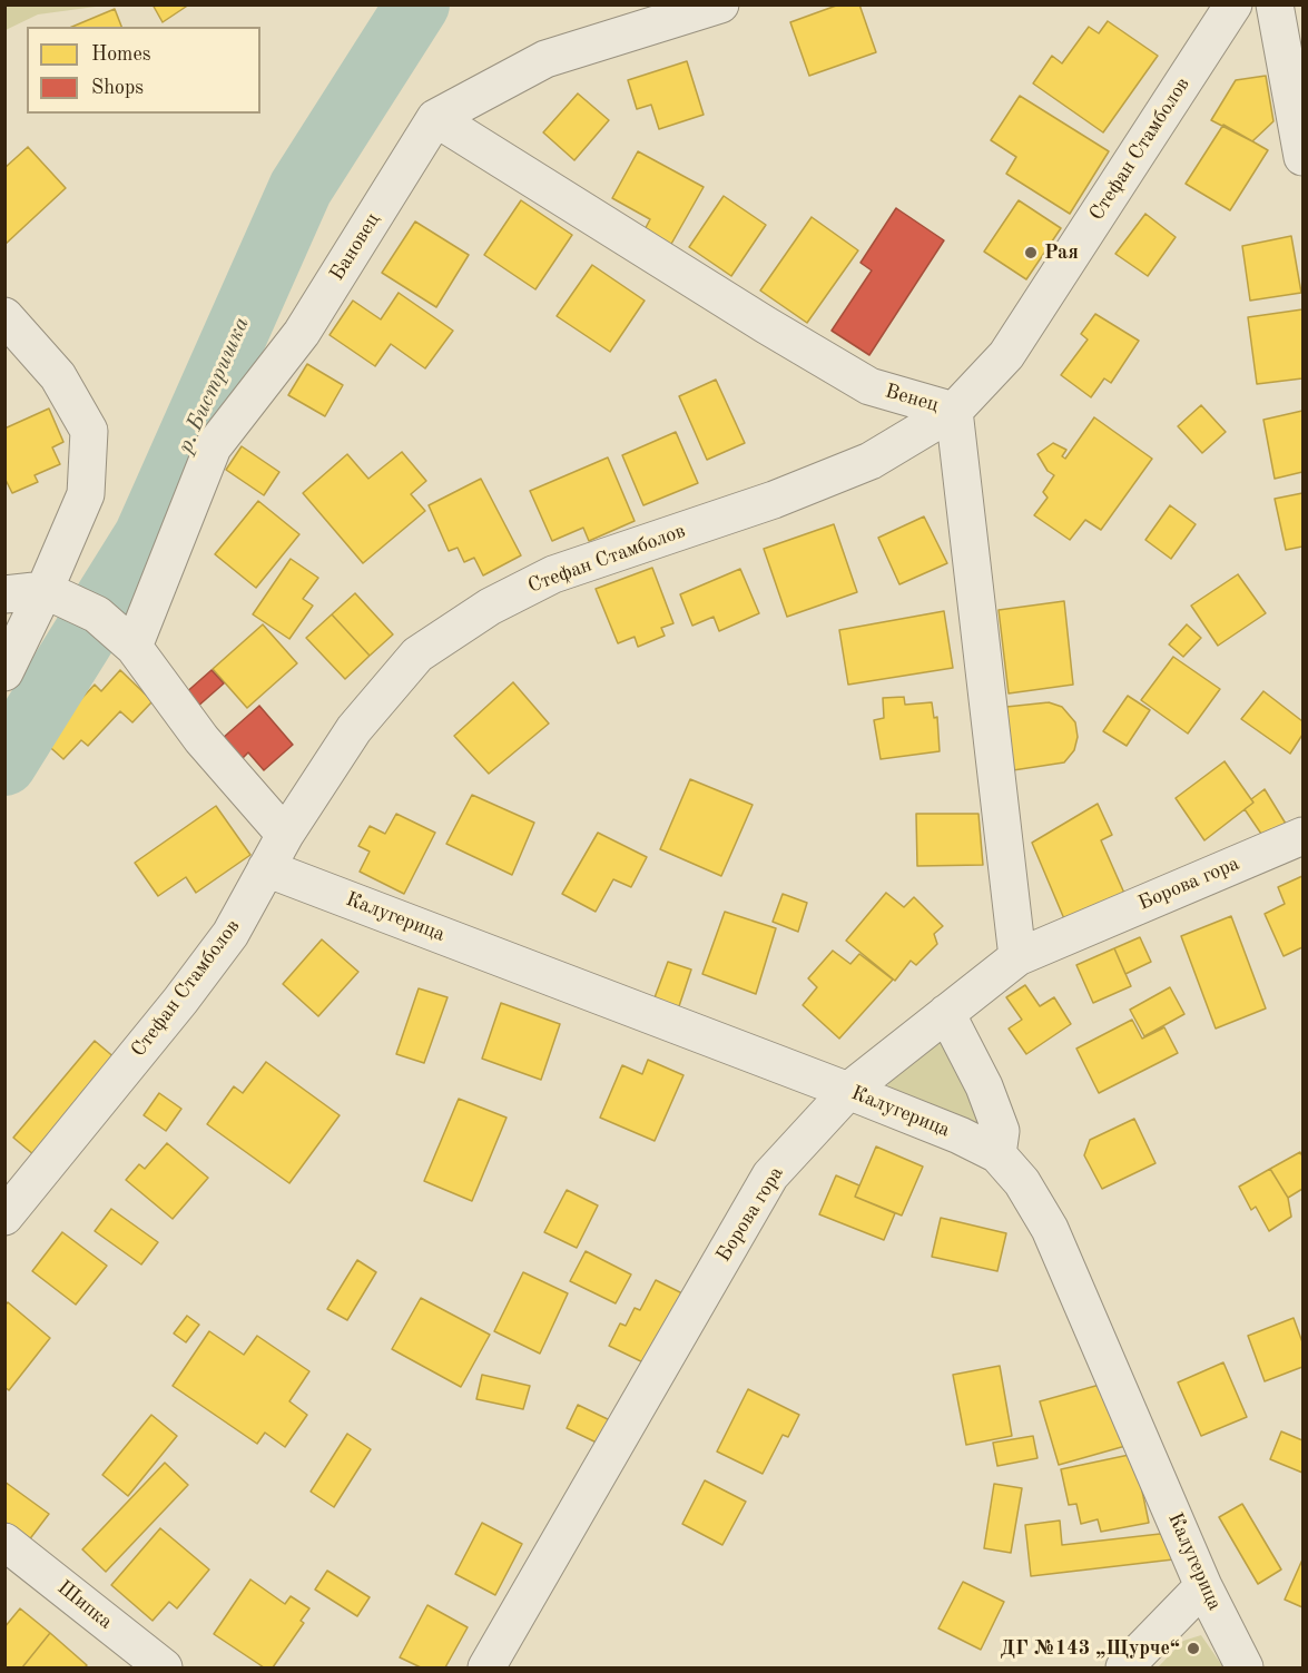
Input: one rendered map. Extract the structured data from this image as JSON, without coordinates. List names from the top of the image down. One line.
{"streets":{"street":["Стефан Стамболов","Бановец","Венец","Борова гора","Калугерица","Шипка"]},"crossings":[["Стефан Стамболов","Венец"],["Стефан Стамболов","Калугерица"],["Бановец","Венец"],["Венец","Борова гора"],["Борова гора","Калугерица"]],"water":["р. Бистришка"],"places":["Рая","ДГ №143 „Щурче“"],"legend":["Homes","Shops"]}
